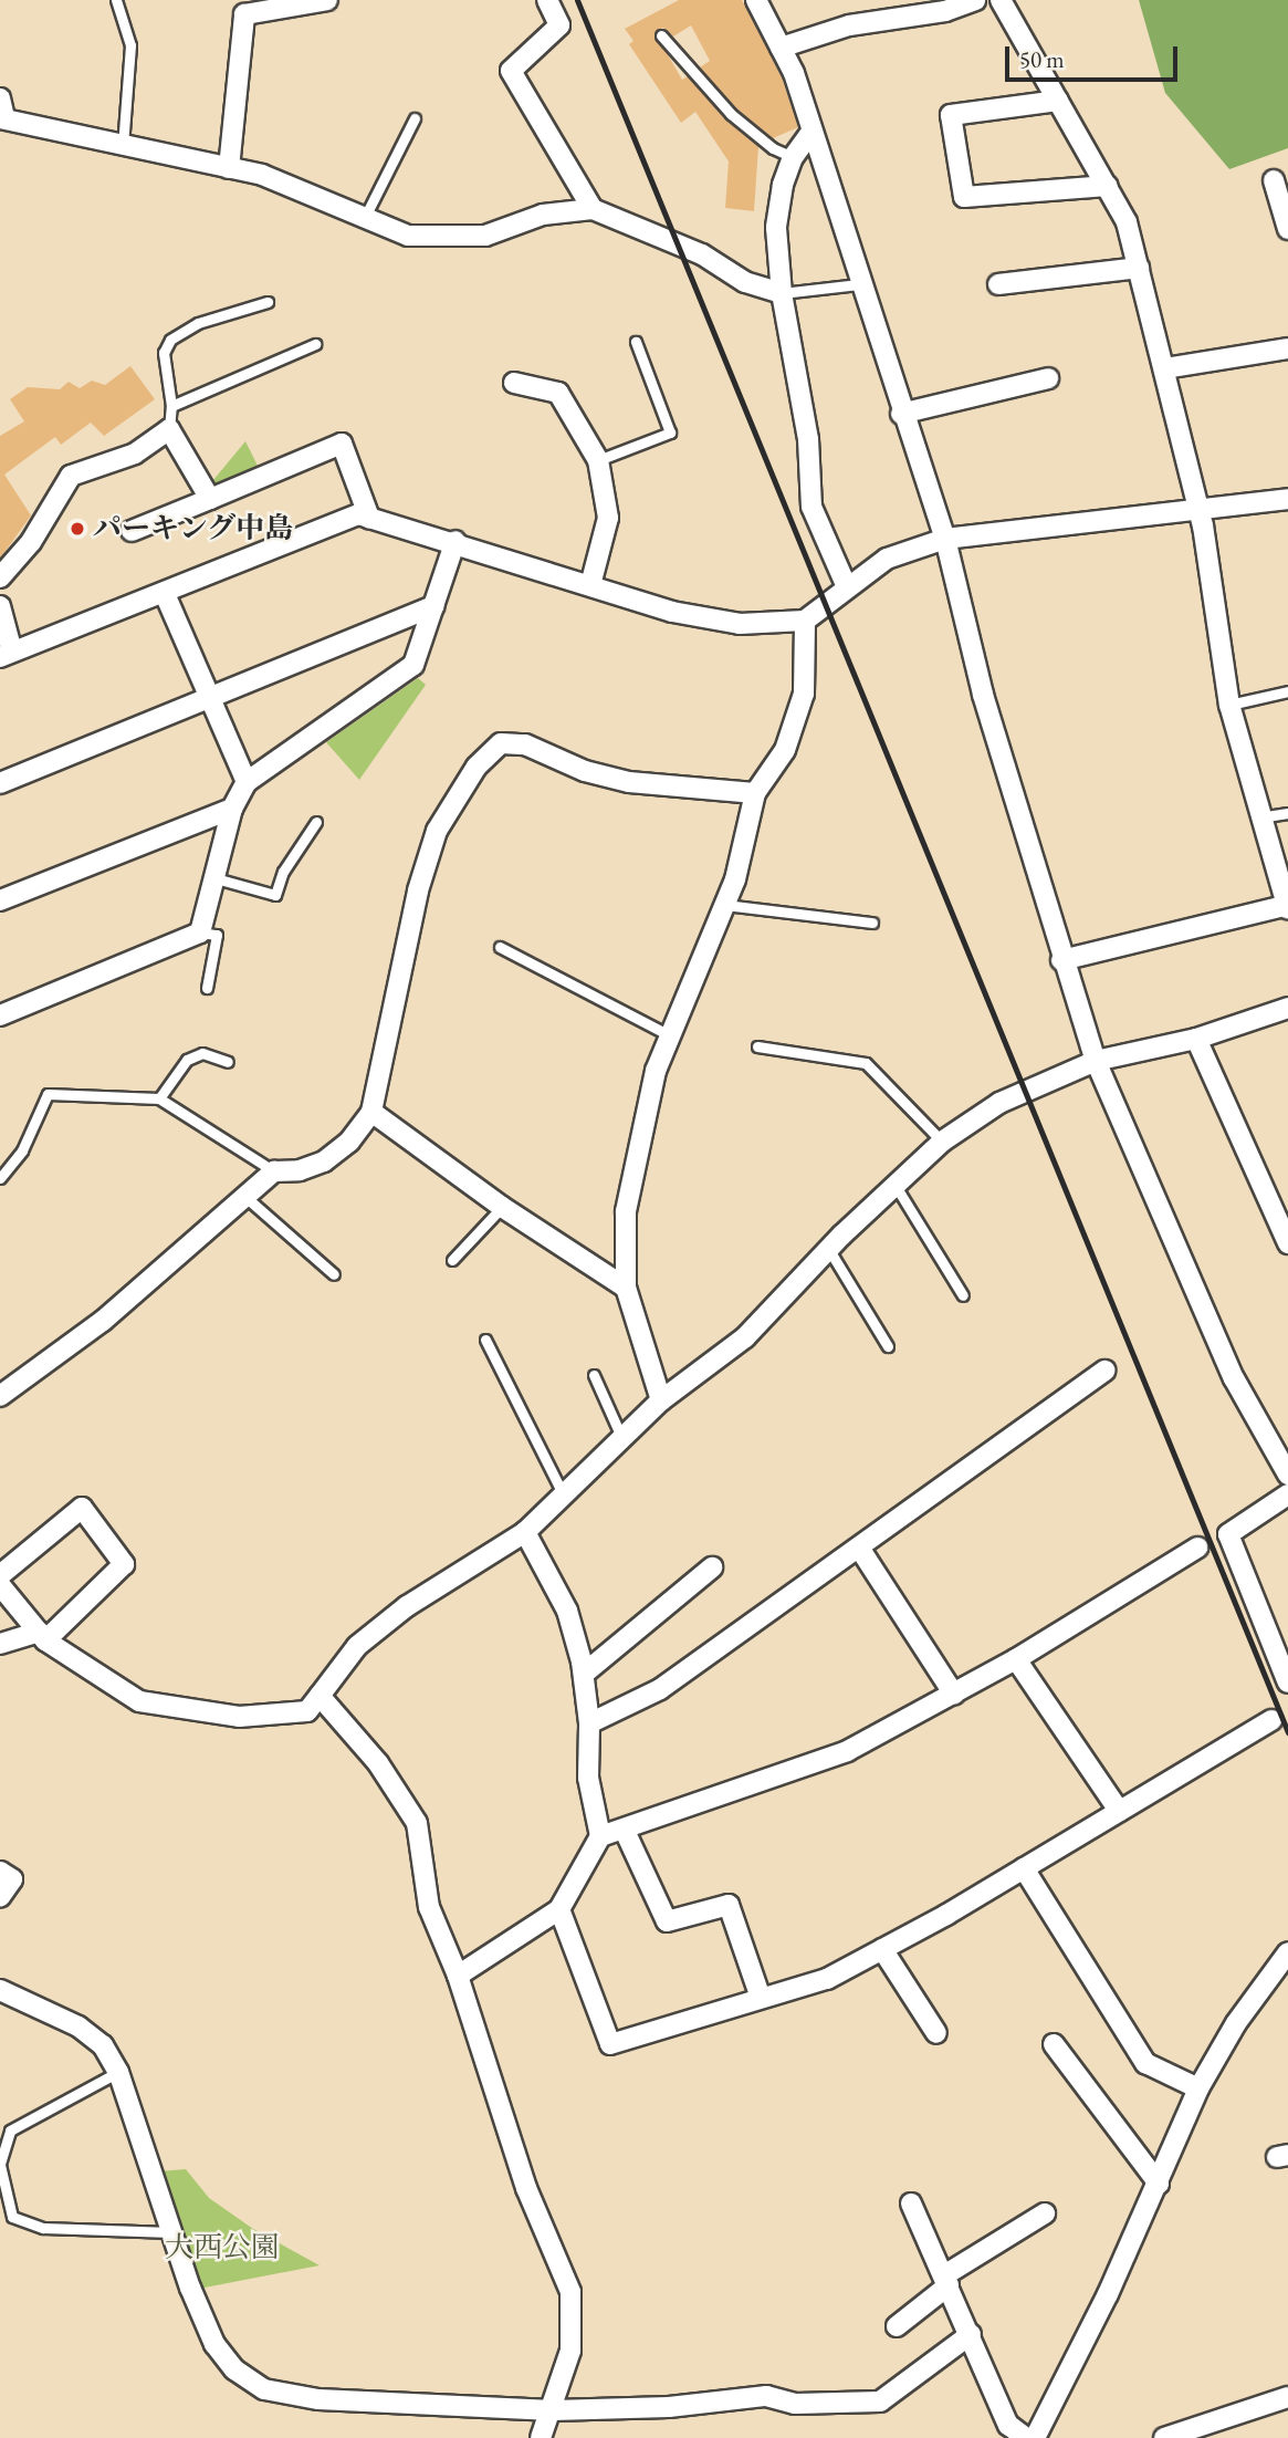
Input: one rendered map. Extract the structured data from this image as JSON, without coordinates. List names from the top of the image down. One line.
{"parks":["大西公園"],"places":["パーキング中島"],"scale_bar":"50 m"}
